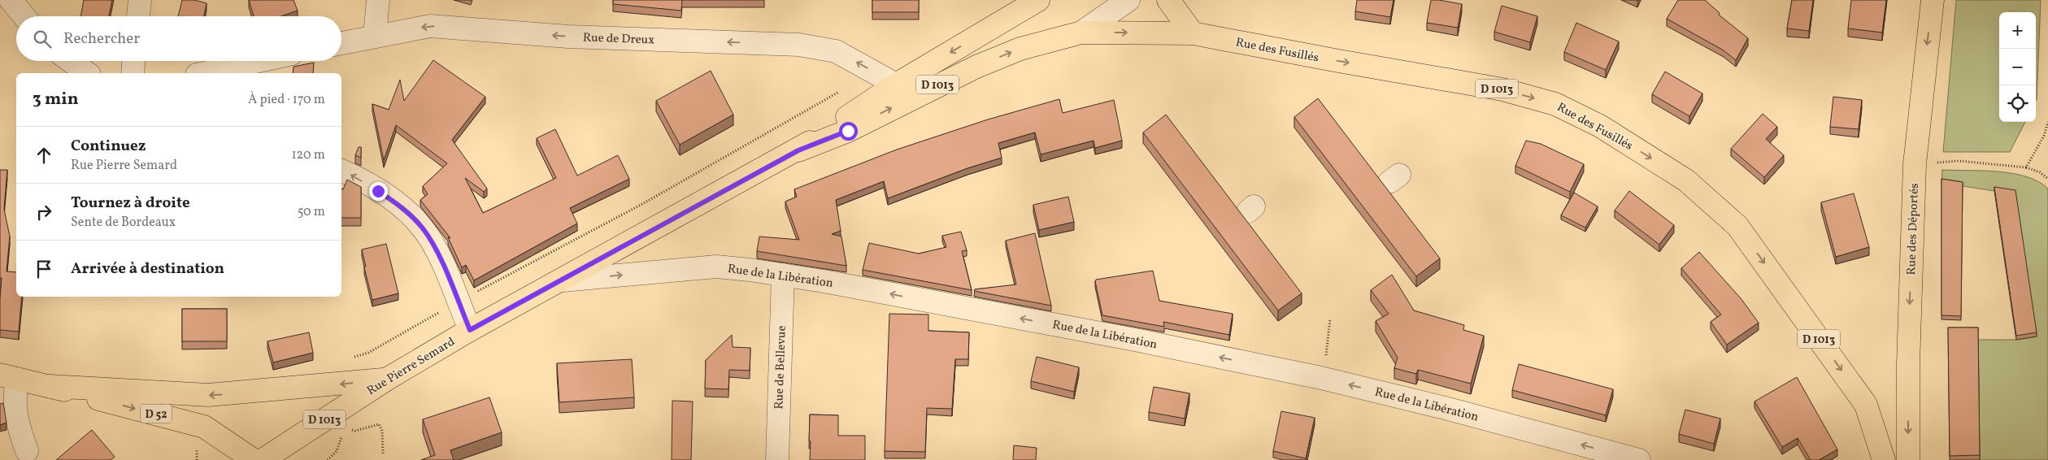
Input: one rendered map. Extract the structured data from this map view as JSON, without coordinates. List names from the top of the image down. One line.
{"streets":{"main road":["Rue des Fusillés","D 1013","Rue des Déportés","Rue Pierre Semard","D 52"],"street":["Rue de Dreux","Rue de la Libération","Rue de Bellevue"]},"crossings":[["Rue de Dreux","Rue Pierre Semard"],["Rue des Fusillés","Rue Pierre Semard"],["Rue de la Libération","Rue Pierre Semard"],["Rue de la Libération","Rue de Bellevue"],["Rue Pierre Semard","D 52"]],"one_way":["Rue de Dreux","Rue des Fusillés","Rue des Déportés"],"page":{"map_buttons":["+","−"],"search":"Rechercher","heading":["3 min","À pied · 170 m"],"list":[["Continuez","Rue Pierre Semard","120 m"],["Tournez à droite","Sente de Bordeaux","50 m"],"Arrivée à destination"]}}
